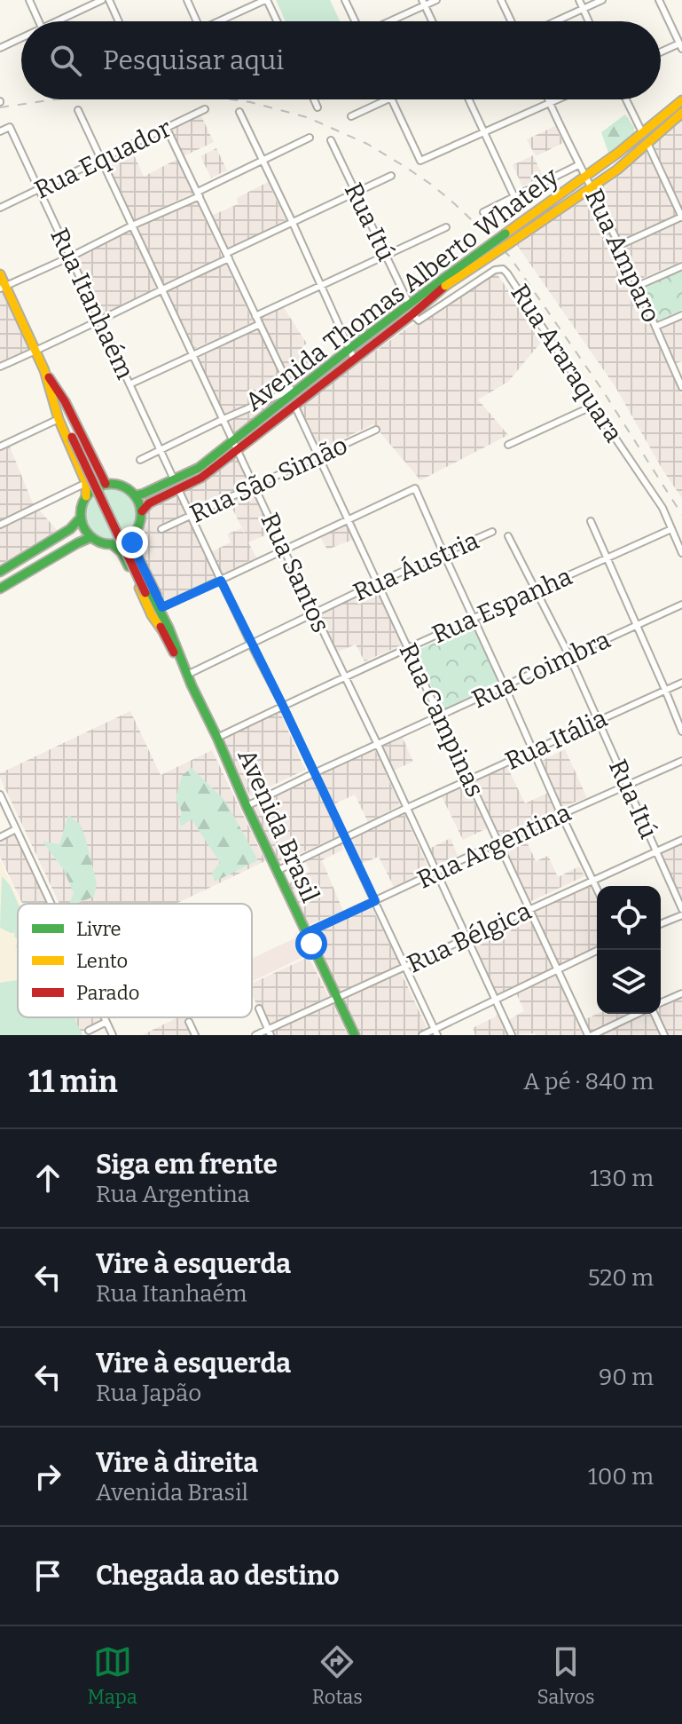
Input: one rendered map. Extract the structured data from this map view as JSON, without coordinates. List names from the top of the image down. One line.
{"streets":{"main road":["Avenida Thomas Alberto Whately","Avenida Brasil"],"street":["Rua Equador","Rua Itú","Rua Amparo","Rua Itanhaém","Rua Araraquara","Rua São Simão","Rua Áustria","Rua Santos","Rua Espanha","Rua Coimbra","Rua Campinas","Rua Itália","Rua Argentina","Rua Bélgica"]},"crossings":[["Rua Equador","Rua Itanhaém"],["Rua Equador","Rua Santos"],["Rua Itú","Avenida Thomas Alberto Whately"],["Rua Itú","Rua Espanha"],["Rua Itú","Rua Coimbra"],["Rua Itú","Rua Itália"],["Rua Itú","Rua Argentina"],["Rua Itú","Rua Bélgica"],["Rua Amparo","Avenida Thomas Alberto Whately"],["Avenida Thomas Alberto Whately","Rua Itanhaém"],["Avenida Thomas Alberto Whately","Rua Araraquara"],["Avenida Thomas Alberto Whately","Rua Santos"],["Avenida Thomas Alberto Whately","Rua Campinas"],["Avenida Thomas Alberto Whately","Avenida Brasil"],["Rua Araraquara","Rua Espanha"],["Rua São Simão","Rua Santos"],["Rua São Simão","Rua Campinas"],["Rua Áustria","Rua Santos"],["Rua Áustria","Rua Campinas"],["Rua Áustria","Avenida Brasil"],["Rua Santos","Rua Espanha"],["Rua Santos","Rua Coimbra"],["Rua Santos","Rua Itália"],["Rua Santos","Rua Argentina"],["Rua Santos","Rua Bélgica"],["Rua Espanha","Rua Campinas"],["Rua Espanha","Avenida Brasil"],["Rua Coimbra","Rua Campinas"],["Rua Coimbra","Avenida Brasil"],["Rua Campinas","Rua Itália"],["Rua Campinas","Rua Argentina"],["Rua Campinas","Rua Bélgica"],["Rua Itália","Avenida Brasil"],["Avenida Brasil","Rua Argentina"],["Avenida Brasil","Rua Bélgica"]],"legend":["Livre","Lento","Parado"],"page":{"search":"Pesquisar aqui","heading":["11 min","A pé · 840 m"],"list":[["Siga em frente","Rua Argentina","130 m"],["Vire à esquerda","Rua Itanhaém","520 m"],["Vire à esquerda","Rua Japão","90 m"],["Vire à direita","Avenida Brasil","100 m"],"Chegada ao destino"],"nav":["Mapa","Rotas","Salvos"]}}
